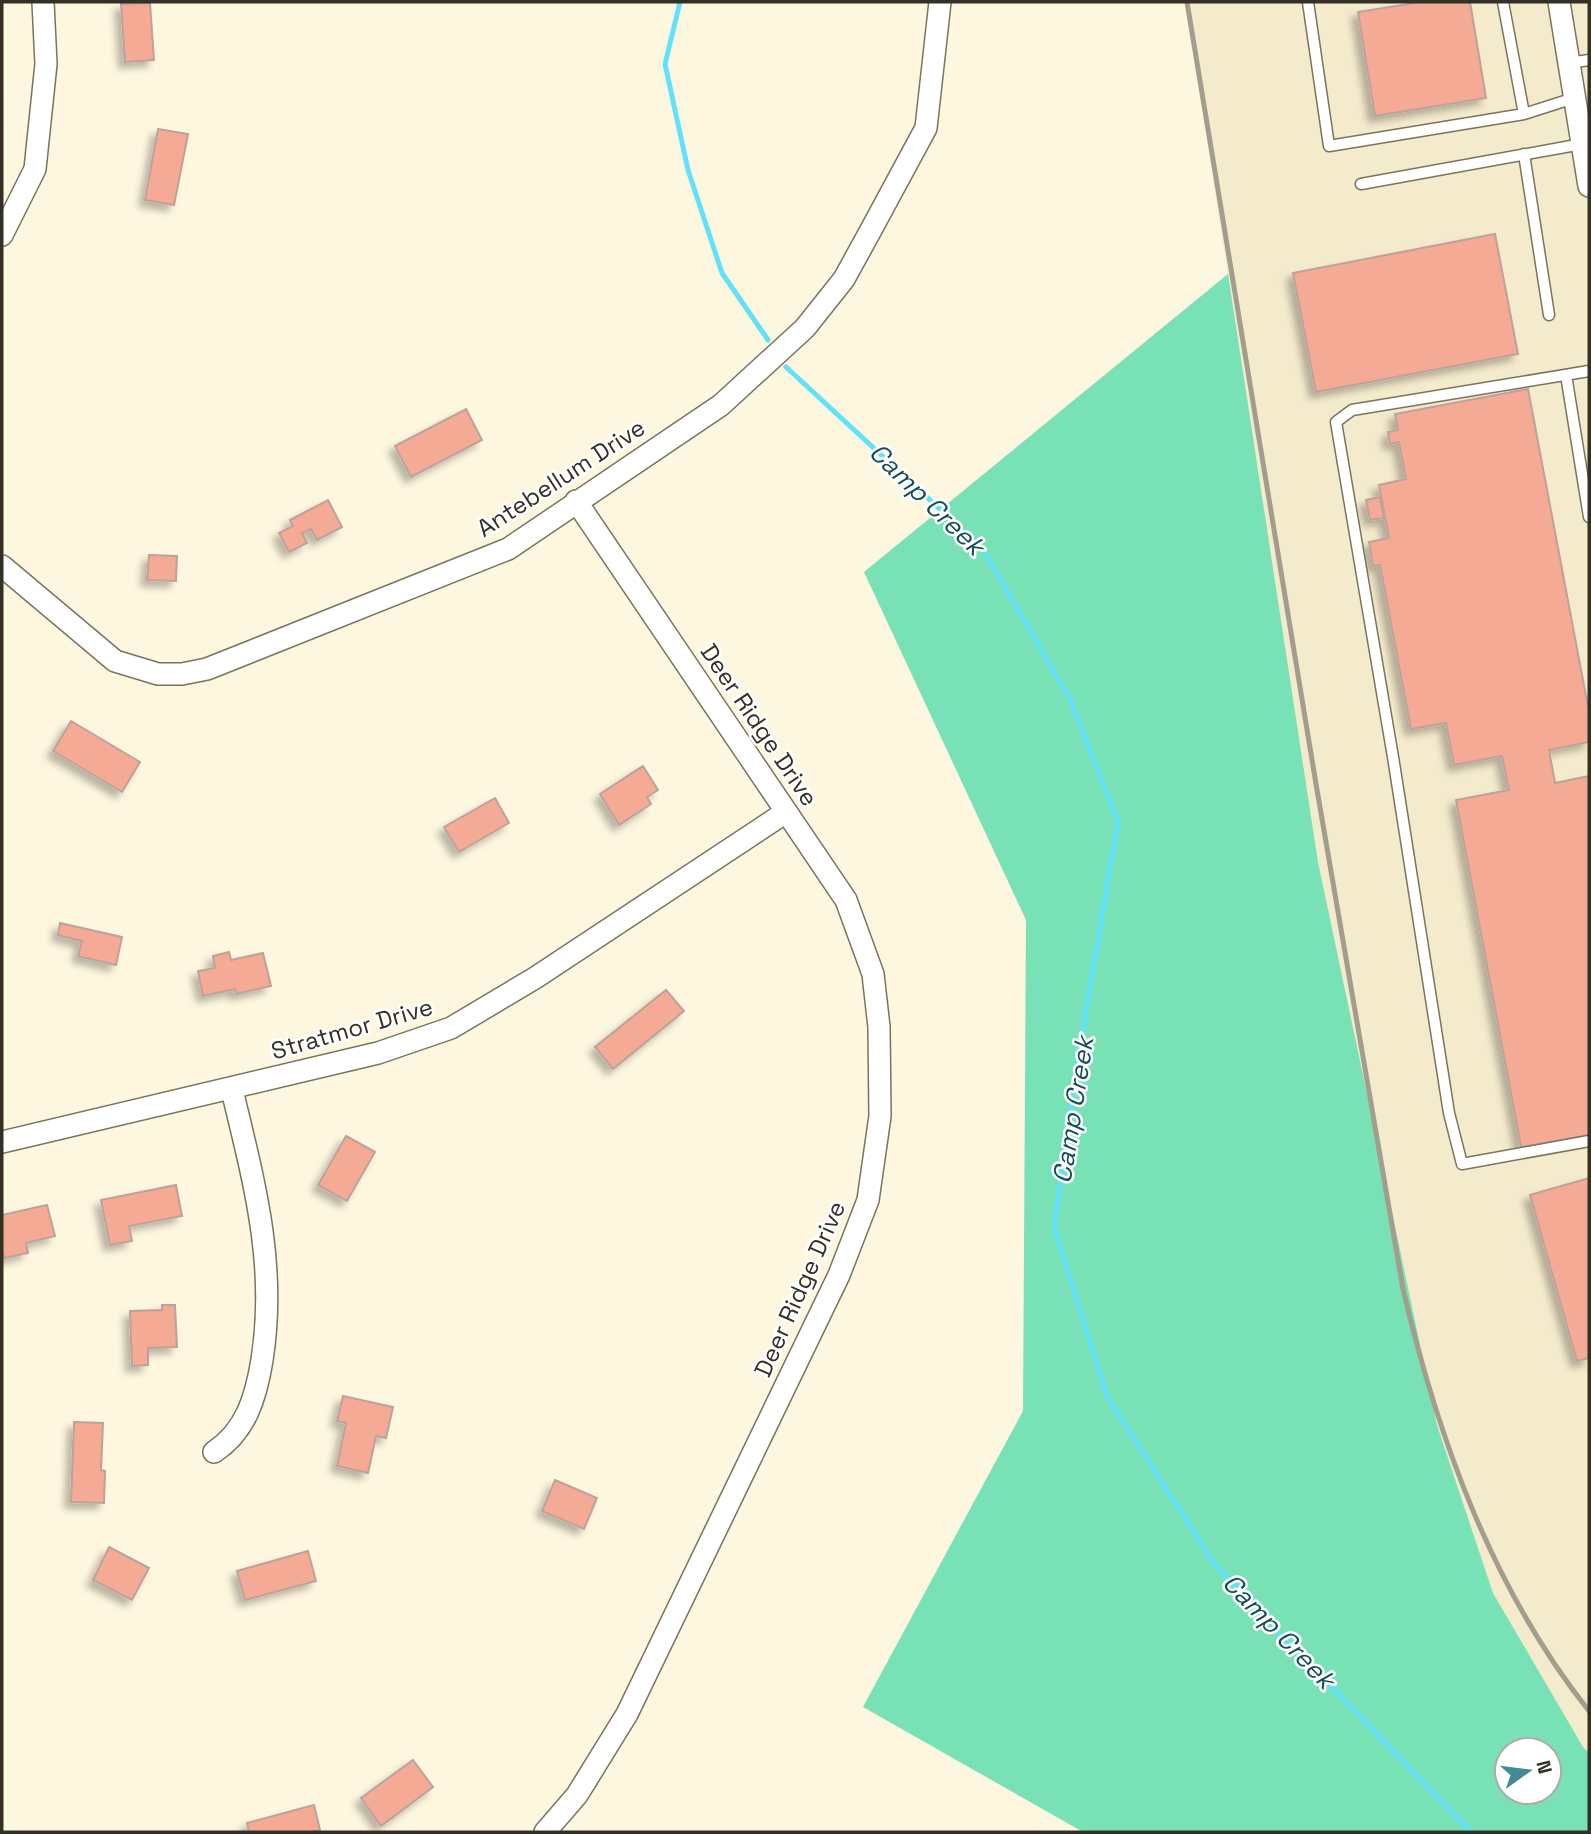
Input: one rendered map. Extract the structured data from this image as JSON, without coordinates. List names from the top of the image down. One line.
{"streets":{"street":["Antebellum Drive","Deer Ridge Drive","Stratmor Drive"]},"crossings":[["Antebellum Drive","Deer Ridge Drive"],["Deer Ridge Drive","Stratmor Drive"]],"water":["Camp Creek"],"north":"right"}
